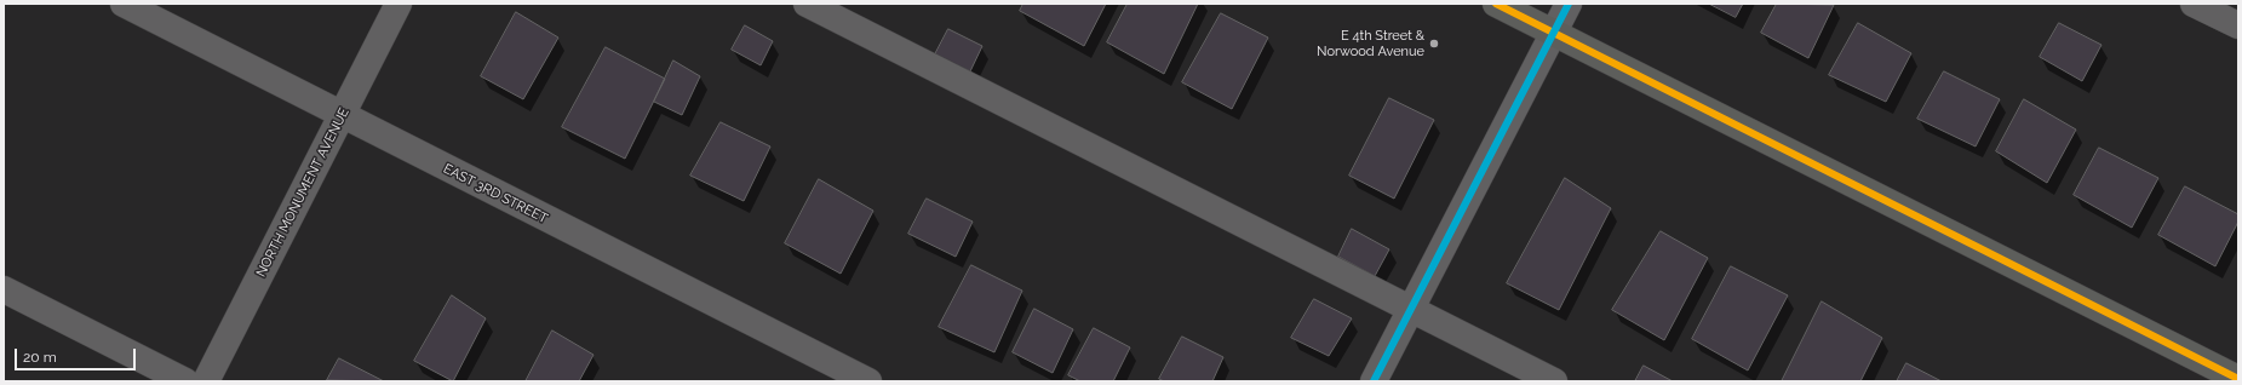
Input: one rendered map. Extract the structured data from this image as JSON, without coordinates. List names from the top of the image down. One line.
{"streets":{"street":["NORTH MONUMENT AVENUE","EAST 3RD STREET"]},"crossings":[["NORTH MONUMENT AVENUE","EAST 3RD STREET"]],"places":["E 4th Street & Norwood Avenue"],"scale_bar":"20 m"}
